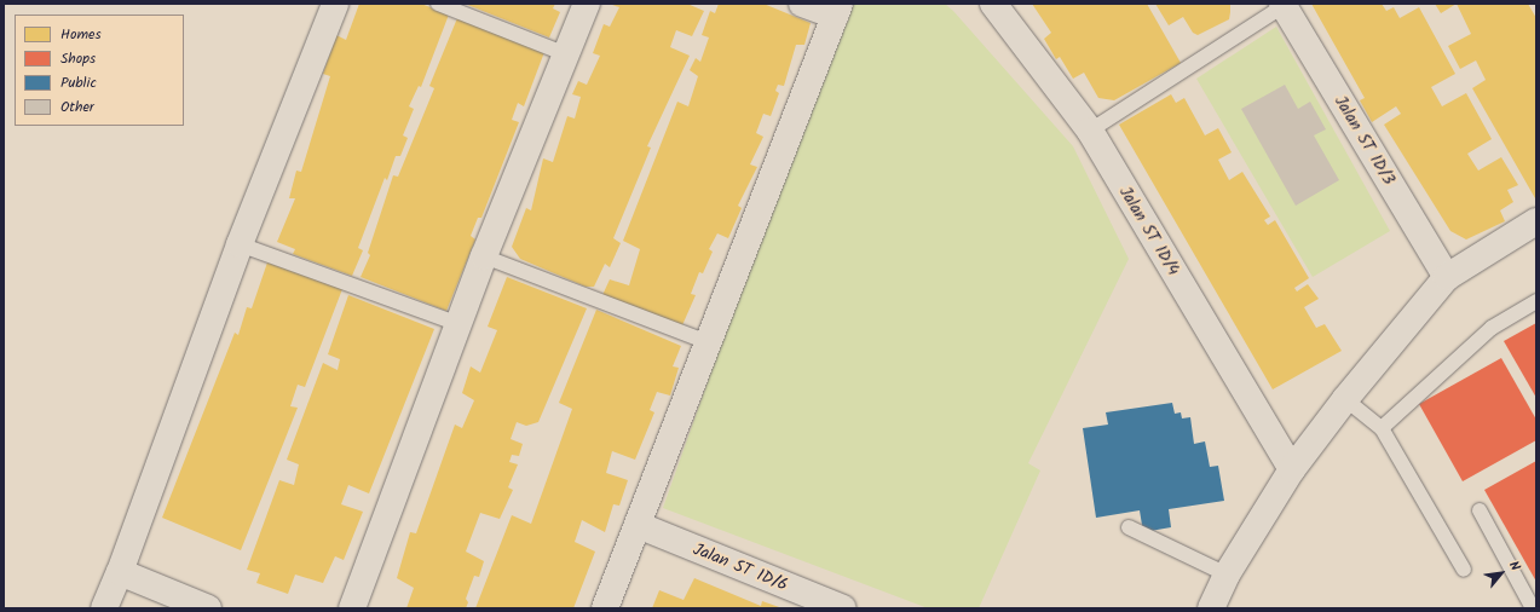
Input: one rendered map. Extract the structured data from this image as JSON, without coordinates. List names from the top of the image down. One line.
{"streets":{"street":["Jalan ST 1D/3","Jalan ST 1D/4","Jalan ST 1D/6"]},"legend":["Homes","Shops","Public","Other"],"north":"top right"}
